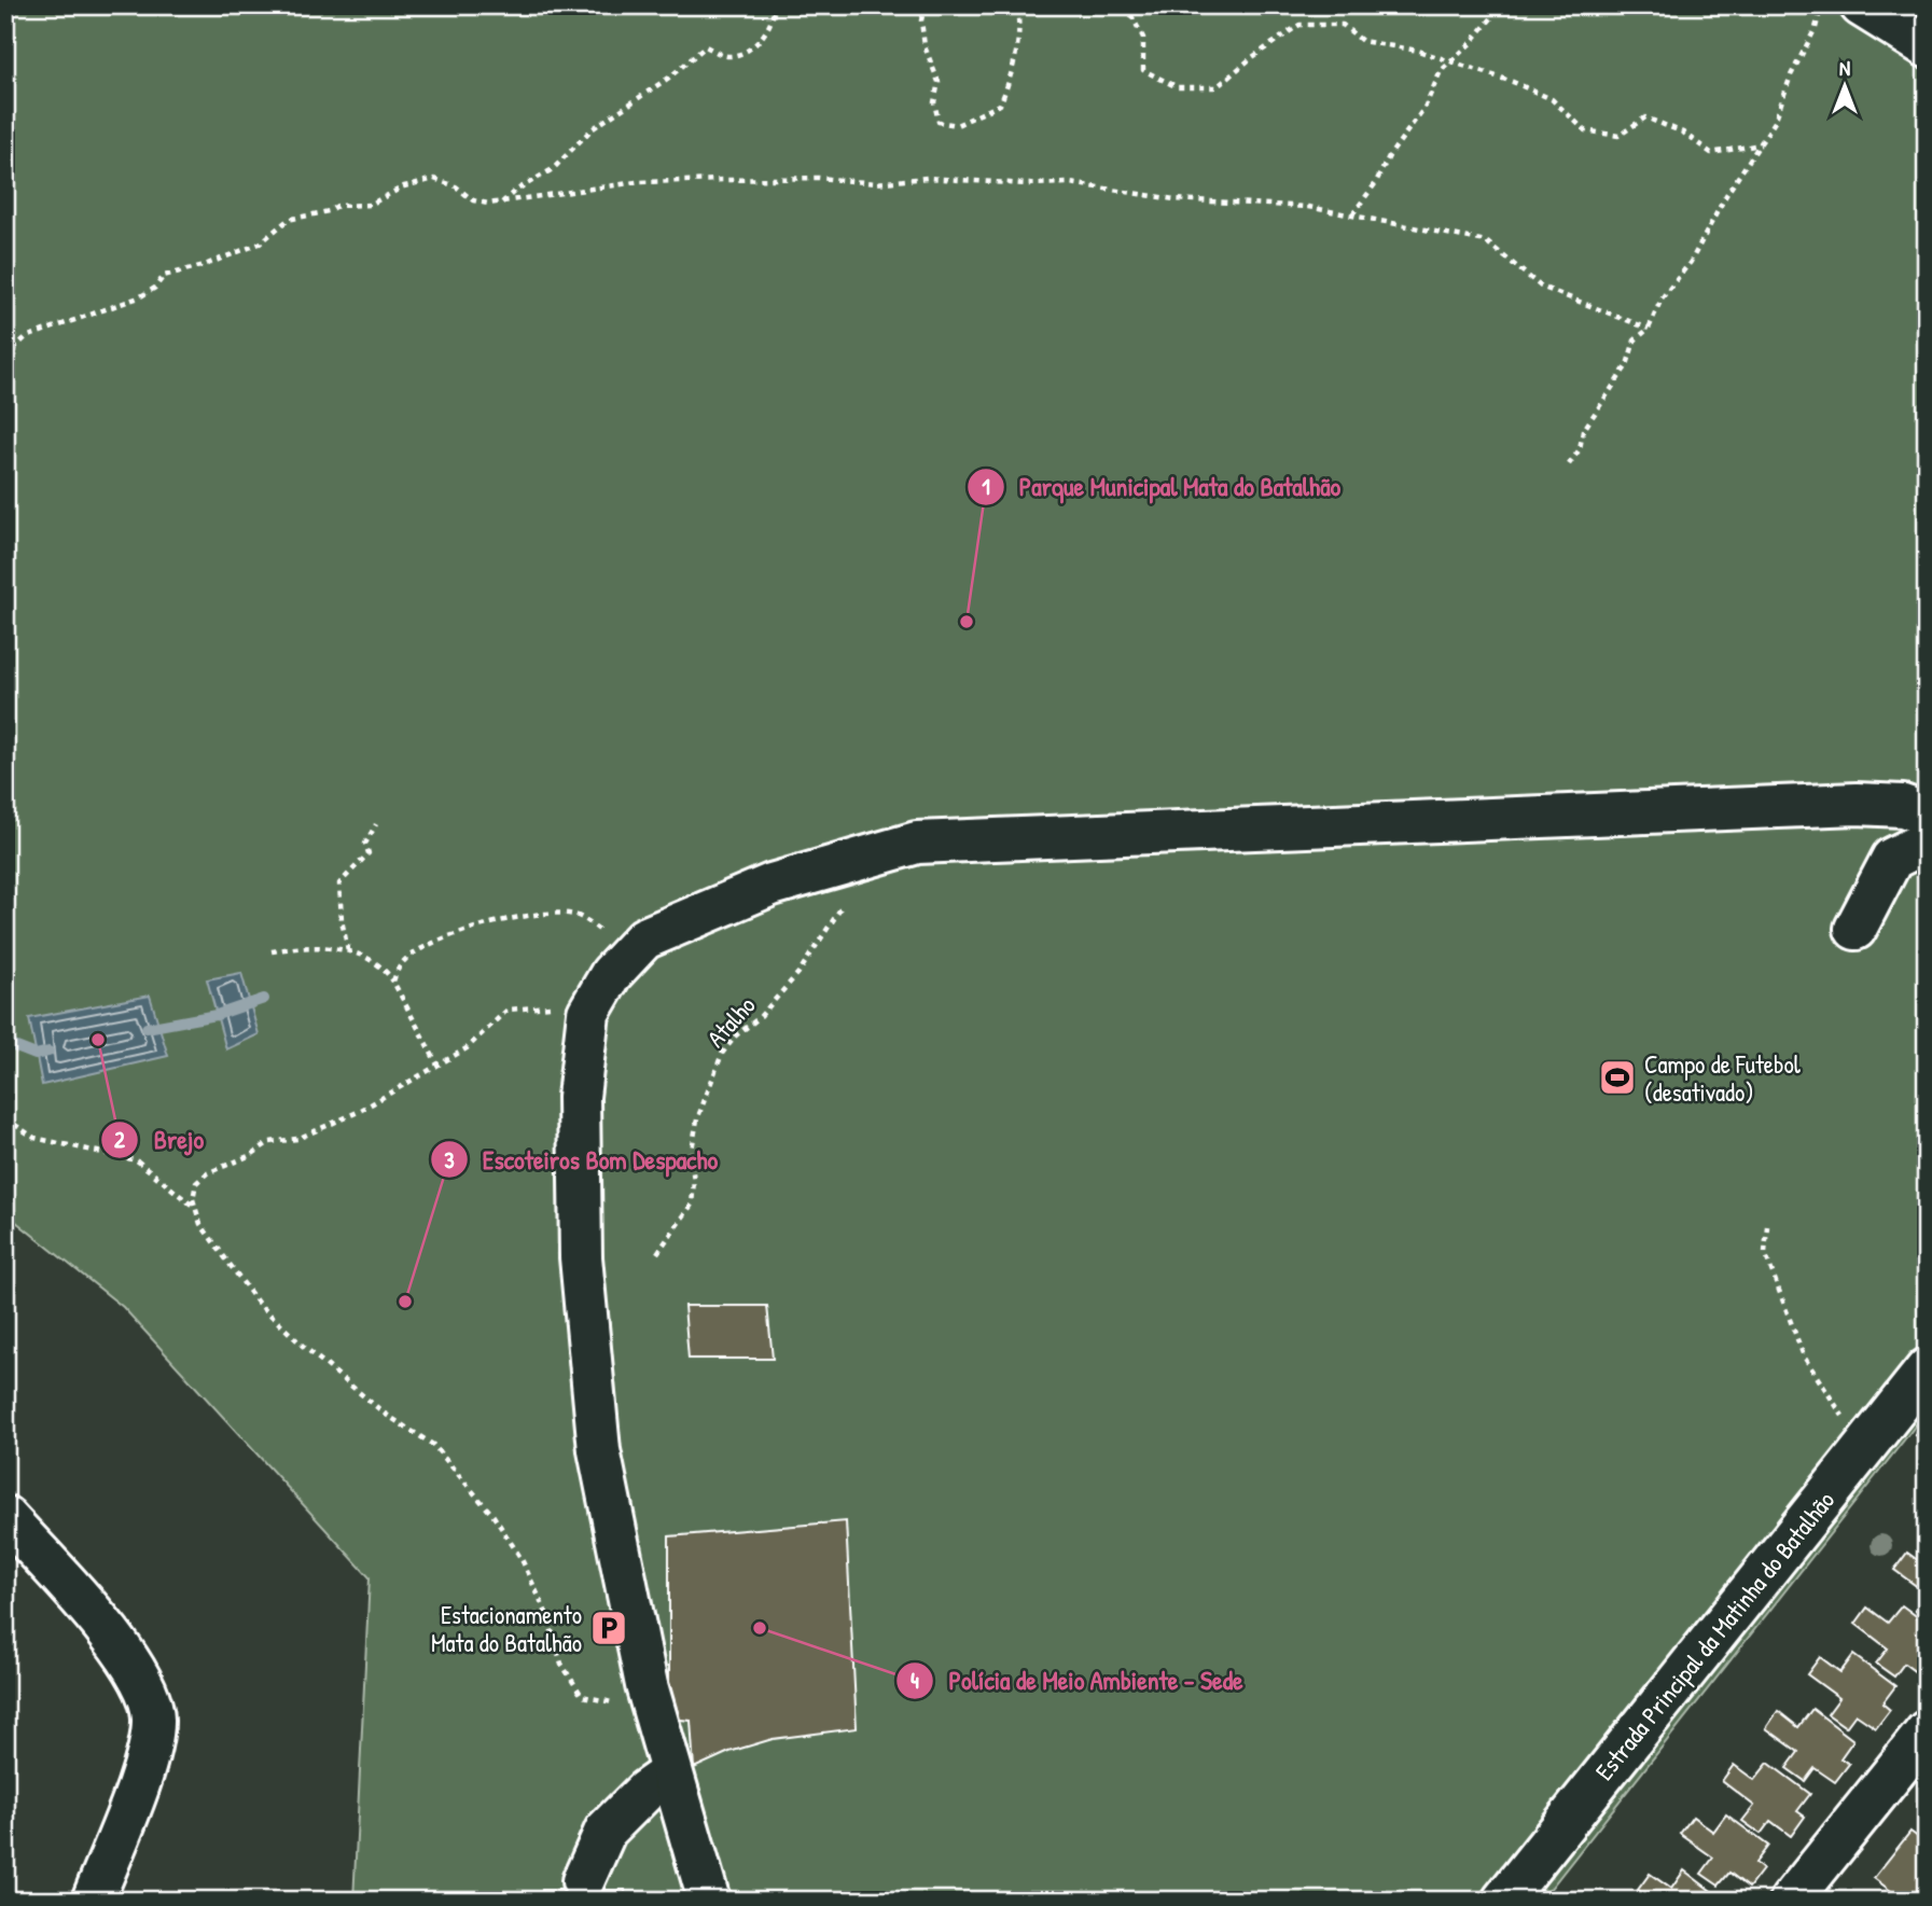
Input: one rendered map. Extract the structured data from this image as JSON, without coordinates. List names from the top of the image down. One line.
{"streets":{"street":["Estrada Principal da Matinha do Batalhão"],"path":["Atalho"]},"places":{"other":["Parque Municipal Mata do Batalhão","Brejo","Escoteiros Bom Despacho","Polícia de Meio Ambiente - Sede"],"sports":["Campo de Futebol (desativado)"],"parking":["Estacionamento Mata do Batalhão"]},"north":"top"}
